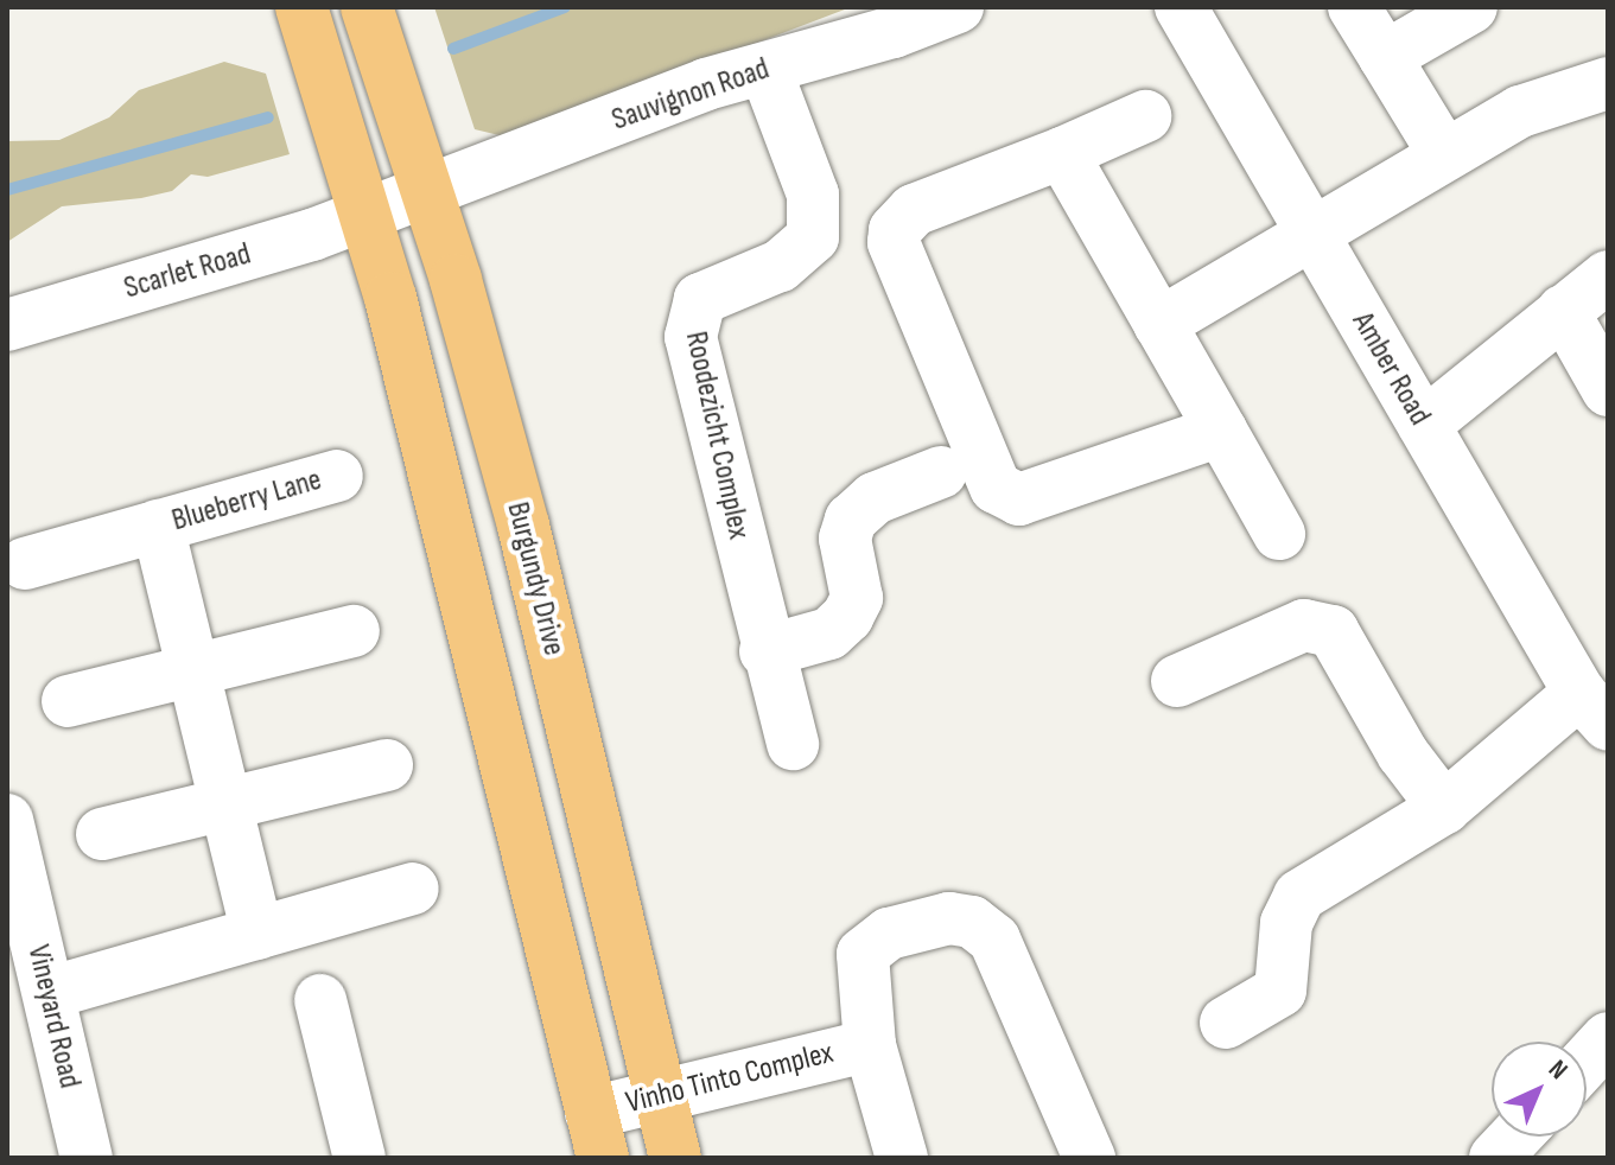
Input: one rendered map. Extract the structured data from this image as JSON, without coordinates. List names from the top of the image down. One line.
{"streets":{"main road":["Burgundy Drive"],"street":["Sauvignon Road","Scarlet Road","Amber Road","Roodezicht Complex","Blueberry Lane","Vineyard Road","Vinho Tinto Complex"]},"crossings":[["Sauvignon Road","Scarlet Road"],["Sauvignon Road","Roodezicht Complex"],["Sauvignon Road","Burgundy Drive"],["Burgundy Drive","Vinho Tinto Complex"]],"north":"top right"}
